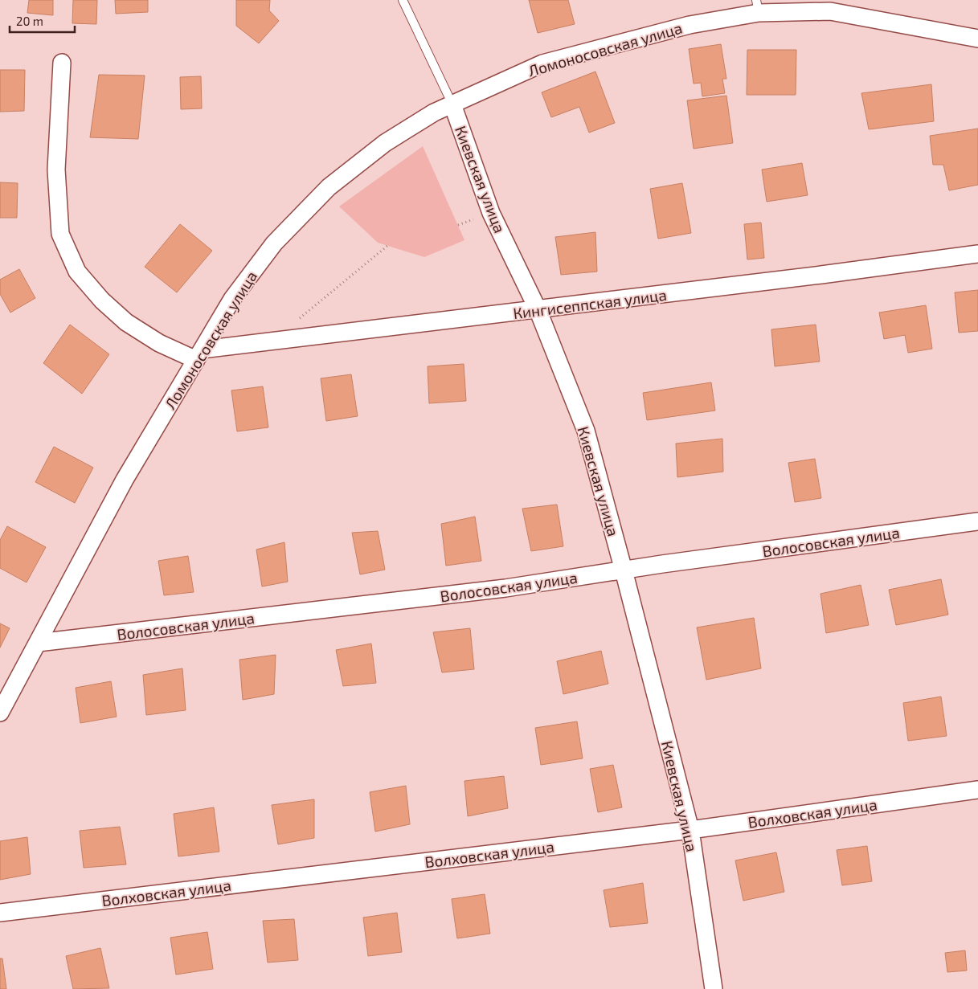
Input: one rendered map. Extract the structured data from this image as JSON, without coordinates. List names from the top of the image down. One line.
{"streets":{"street":["Ломоносовская улица","Киевская улица","Кингисеппская улица","Волосовская улица","Волховская улица"]},"crossings":[["Ломоносовская улица","Киевская улица"],["Ломоносовская улица","Кингисеппская улица"],["Ломоносовская улица","Волосовская улица"],["Киевская улица","Кингисеппская улица"],["Киевская улица","Волосовская улица"],["Киевская улица","Волховская улица"]],"scale_bar":"20 m"}
